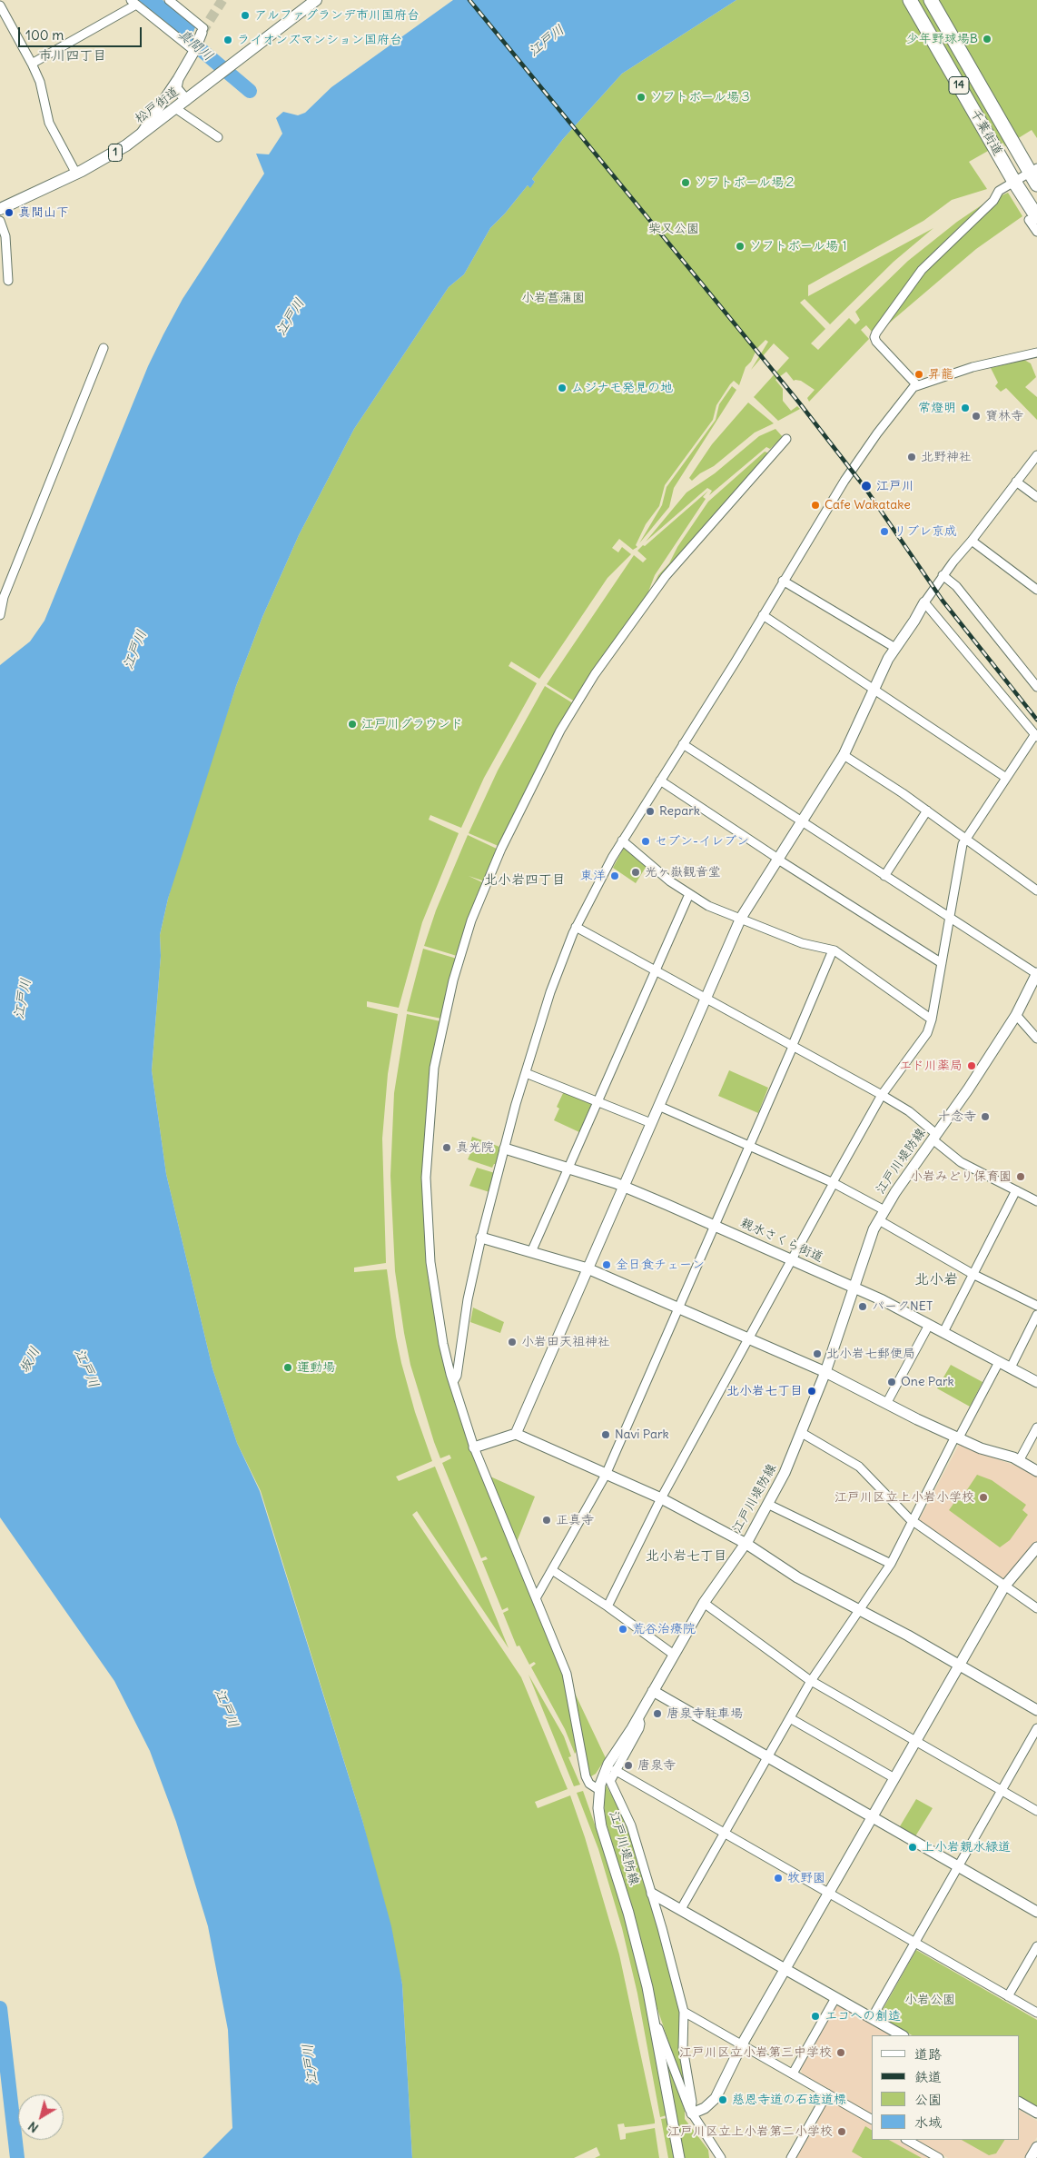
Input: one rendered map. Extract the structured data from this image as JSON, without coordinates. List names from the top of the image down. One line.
{"streets":{"highway":["14","千葉街道"],"main road":["松戸街道","1"],"street":["江戸川堤防線","親水さくら街道"]},"crossings":[["江戸川堤防線","親水さくら街道"]],"districts":["市川四丁目","北小岩四丁目","北小岩","北小岩七丁目"],"water":["江戸川","真間川","坂川"],"parks":["柴又公園","小岩菖蒲園","小岩公園"],"places":["アルファグランデ市川国府台","少年野球場B","ライオンズマンション国府台","ソフトボール場３","ソフトボール場２","真間山下","ソフトボール場１","昇龍","ムジナモ発見の地","常燈明","寶林寺","北野神社","江戸川","Cafe Wakatake","リブレ京成","江戸川グラウンド","Repark","セブン-イレブン","光ヶ嶽観音堂","東洋","エド川薬局","十念寺","真光院","小岩みどり保育園","全日食チェーン","パークNET","小岩田天祖神社","北小岩七郵便局","運動場","One Park","北小岩七丁目","Navi Park","江戸川区立上小岩小学校","正真寺","荒谷治療院","唐泉寺駐車場","唐泉寺","上小岩親水緑道","牧野園","エコへの創造","江戸川区立小岩第三中学校","慈恩寺道の石造道標","江戸川区立上小岩第二小学校"],"legend":["道路","鉄道","公園","水域"],"scale_bar":"100 m","north":"bottom left"}
